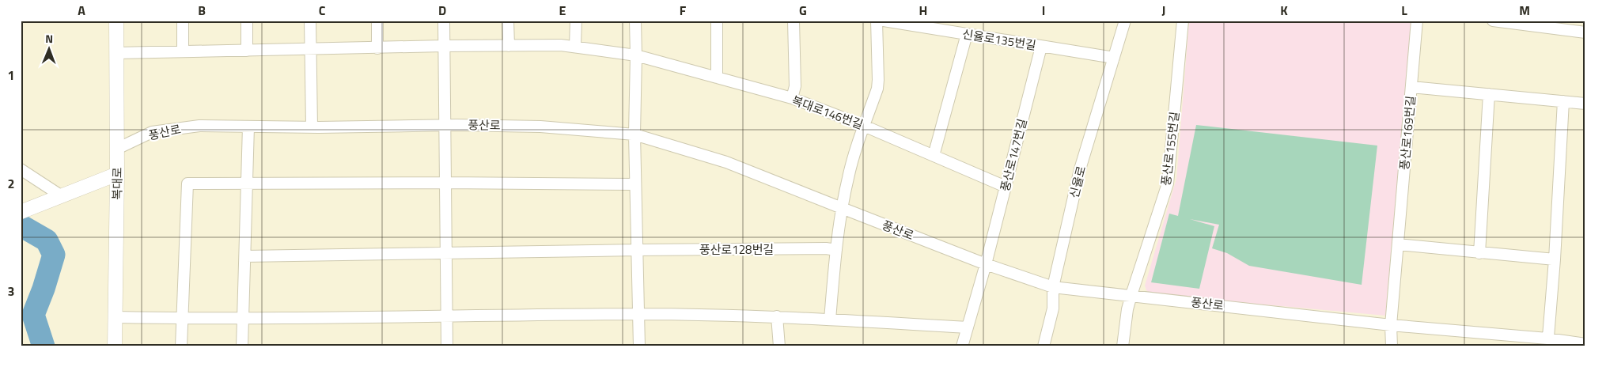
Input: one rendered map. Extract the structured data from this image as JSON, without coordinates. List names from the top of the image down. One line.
{"streets":{"street":["신율로135번길","복대로146번길","풍산로","풍산로169번길","풍산로155번길","풍산로147번길","신율로","복대로","풍산로128번길"]},"crossings":[["신율로135번길","풍산로147번길"],["신율로135번길","신율로"],["복대로146번길","풍산로147번길"],["복대로146번길","복대로"],["풍산로","풍산로169번길"],["풍산로","풍산로155번길"],["풍산로","풍산로147번길"],["풍산로","신율로"],["풍산로","복대로"]],"north":"top","grid":{"columns":["A","B","C","D","E","F","G","H","I","J","K","L","M"],"rows":["1","2","3"]}}
